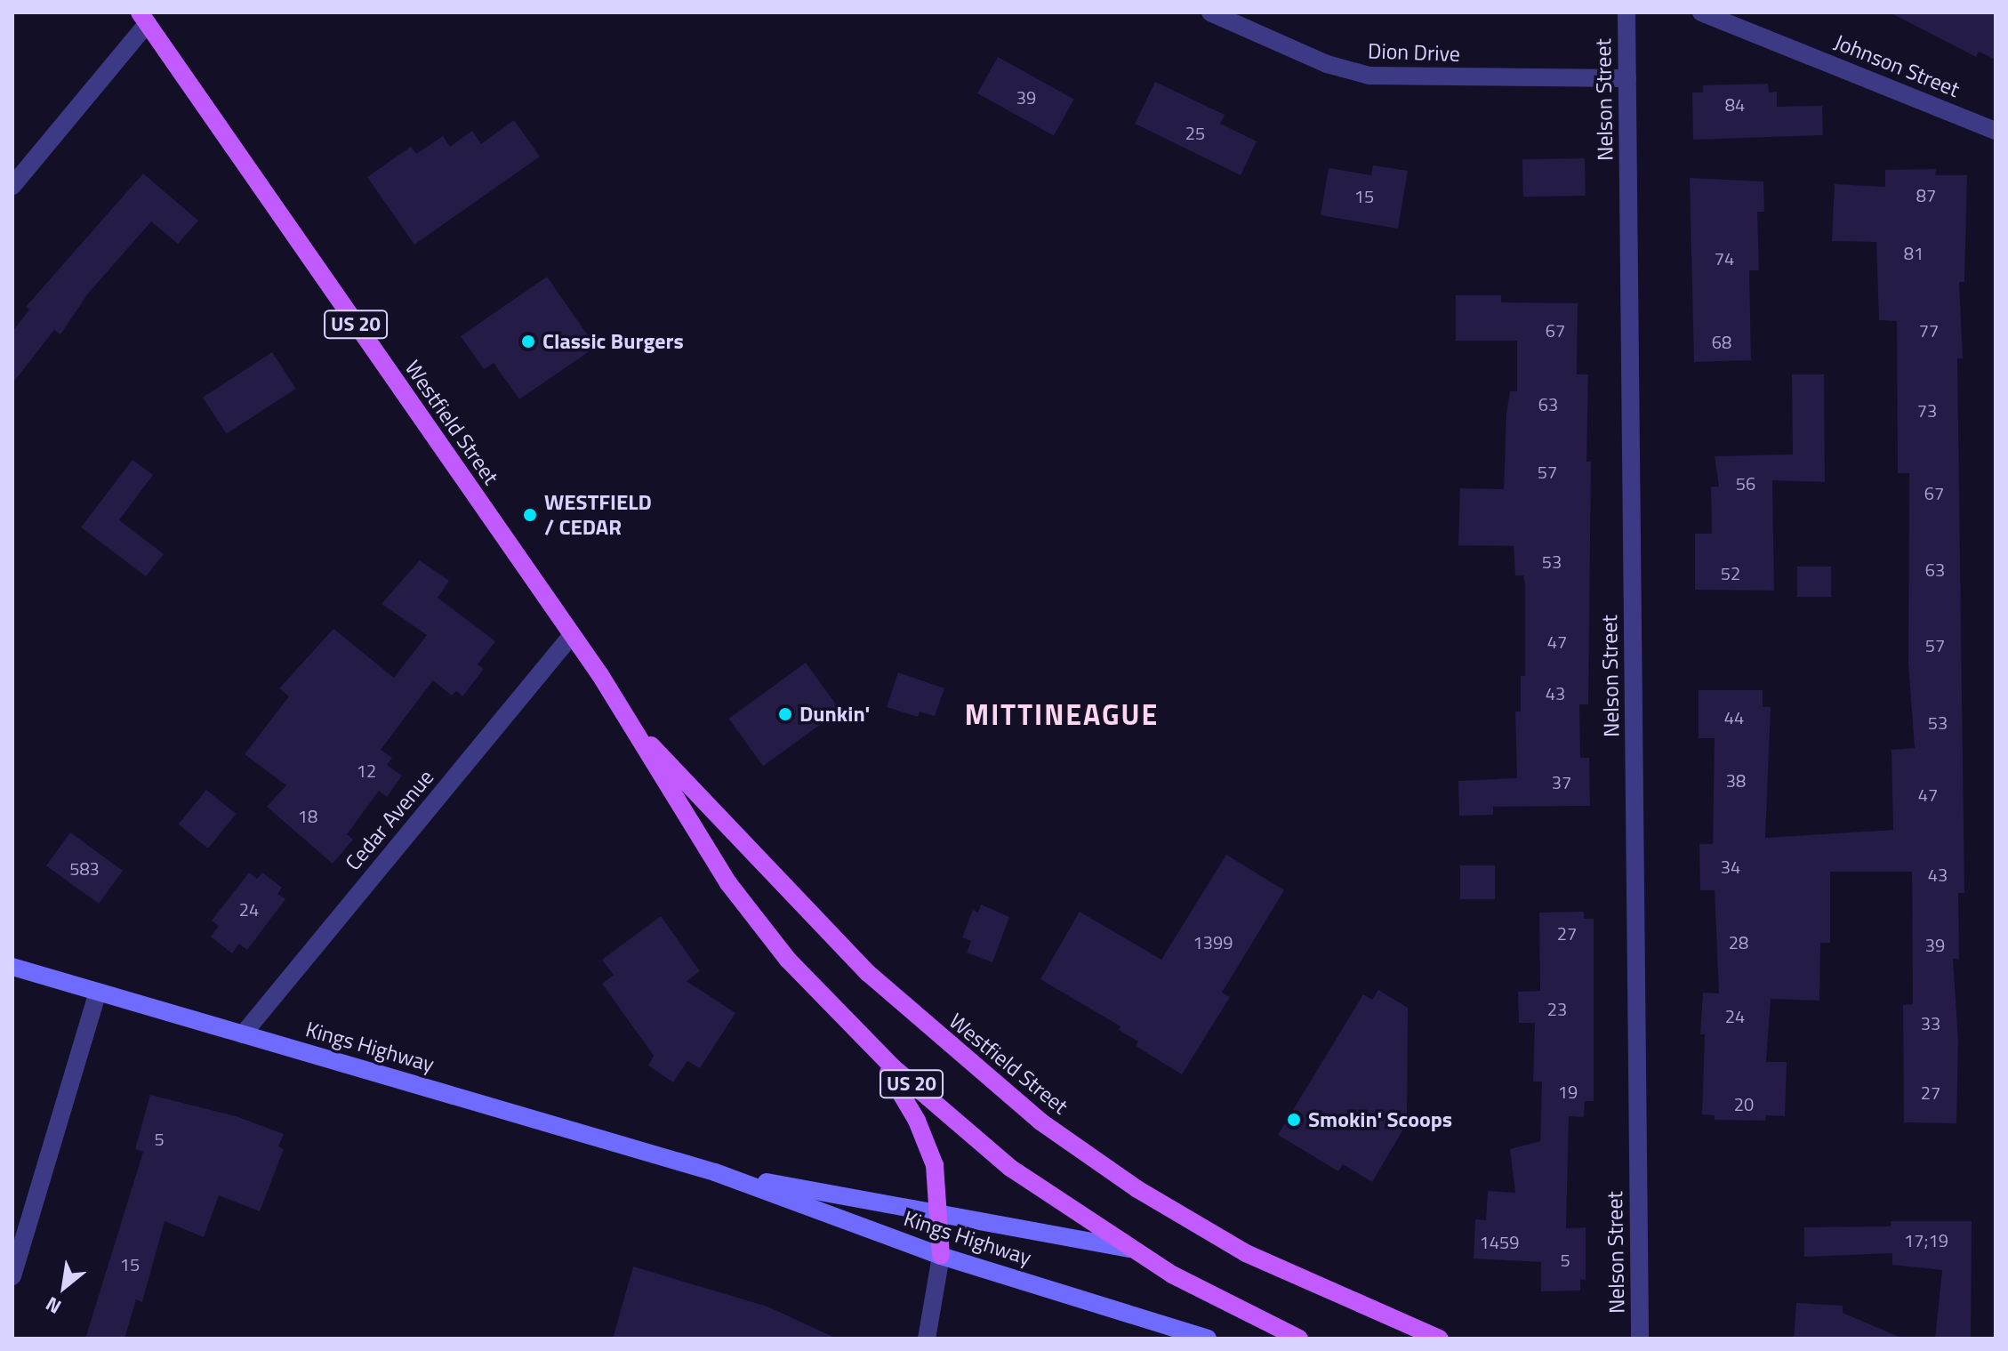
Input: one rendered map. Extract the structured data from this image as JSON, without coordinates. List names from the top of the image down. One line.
{"streets":{"main road":["US 20","Westfield Street","Kings Highway"],"street":["Dion Drive","Johnson Street","Nelson Street","Cedar Avenue"]},"crossings":[["Dion Drive","Nelson Street"],["Westfield Street","Cedar Avenue"],["Westfield Street","Kings Highway"],["Cedar Avenue","Kings Highway"]],"districts":["MITTINEAGUE"],"places":["Classic Burgers","WESTFIELD / CEDAR","Dunkin'","Smokin' Scoops"],"house_numbers":["39","84","25","87","15","81","74","67","77","68","63","73","57","56","67","53","63","52","47","57","43","44","53","12","38","37","47","18","34","583","43","24","27","1399","28","39","23","24","33","19","27","20","5","17;19","1459","5","15"],"north":"bottom left"}
